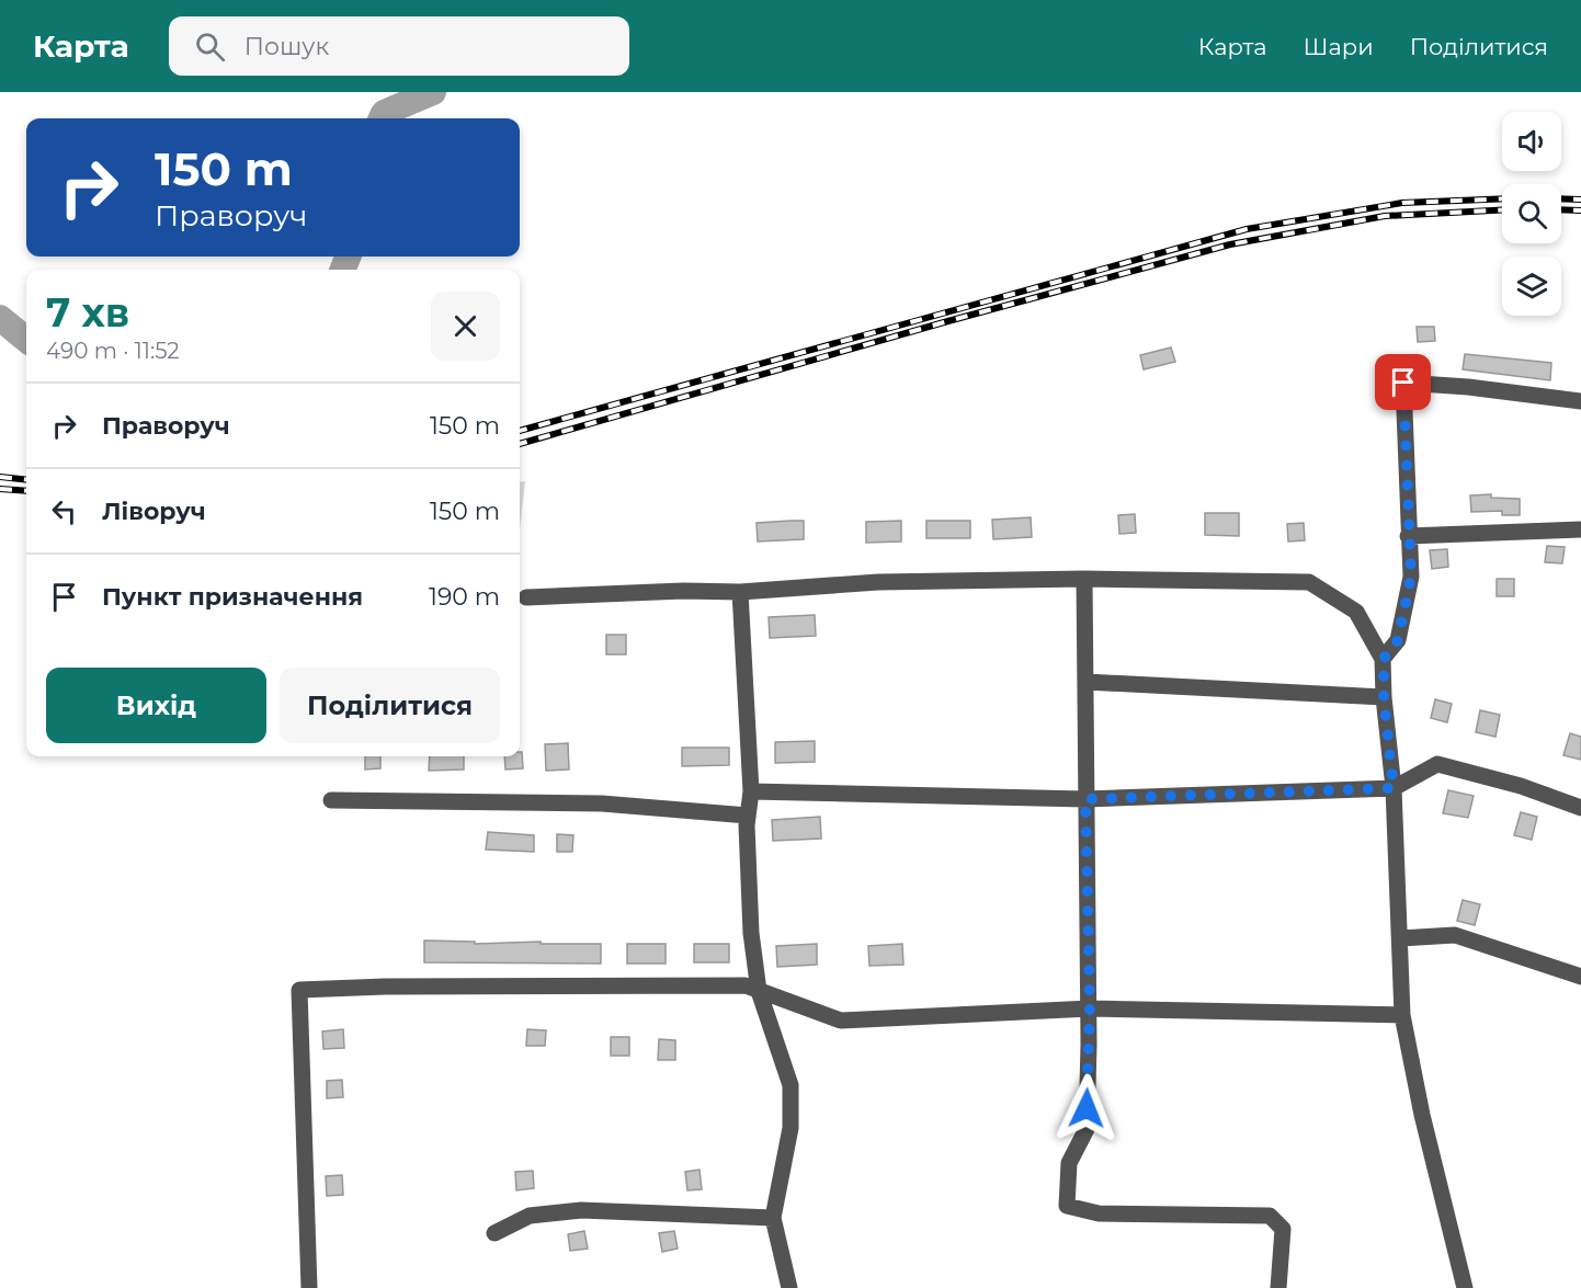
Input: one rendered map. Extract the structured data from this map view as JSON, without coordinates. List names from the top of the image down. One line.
{"page":{"header":"Карта","search":"Пошук","nav":["Карта","Шари","Поділитися"],"turn":["150 m","Праворуч"],"heading":["7 хв","490 m · 11:52"],"list":[{"name":"Праворуч","value":"150 m"},{"name":"Ліворуч","value":"150 m"},{"name":"Пункт призначення","value":"190 m"}],"buttons":["Вихід","Поділитися"]}}
